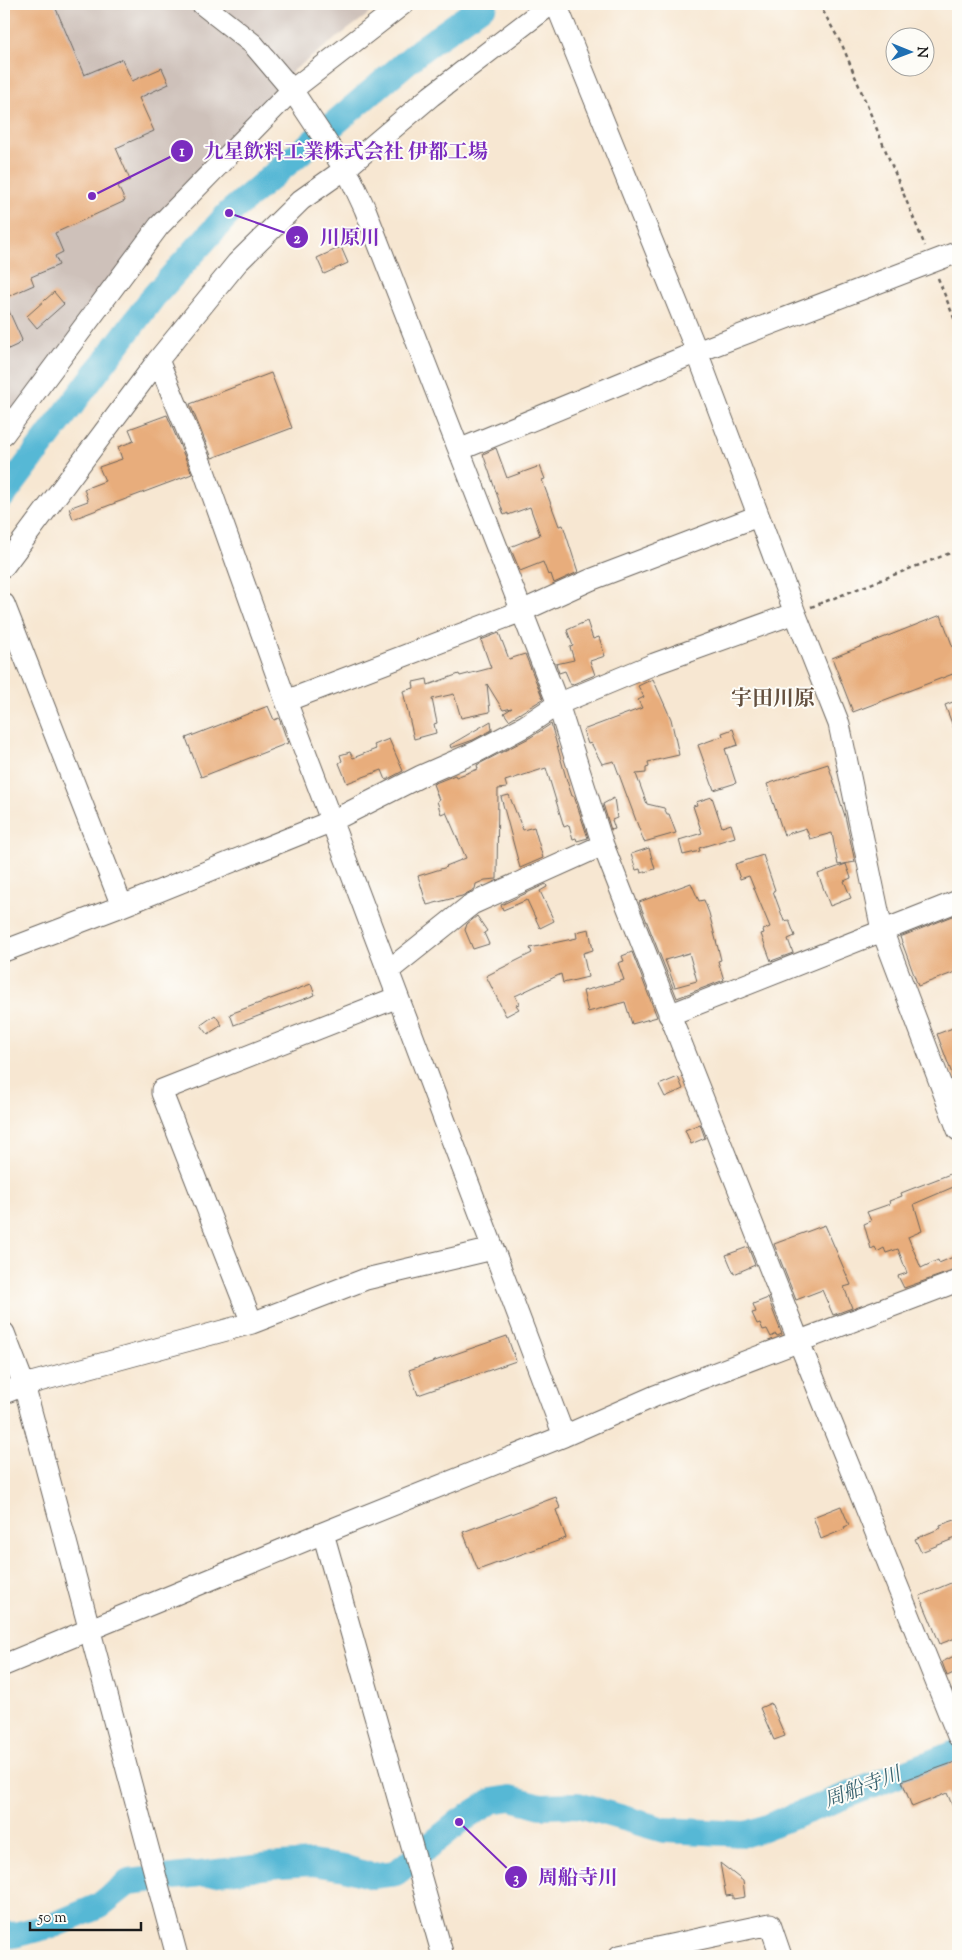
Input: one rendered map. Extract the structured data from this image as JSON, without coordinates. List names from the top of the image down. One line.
{"districts":["宇田川原"],"water":["周船寺川"],"places":["九星飲料工業株式会社 伊都工場","川原川","周船寺川"],"scale_bar":"50 m","north":"right"}
